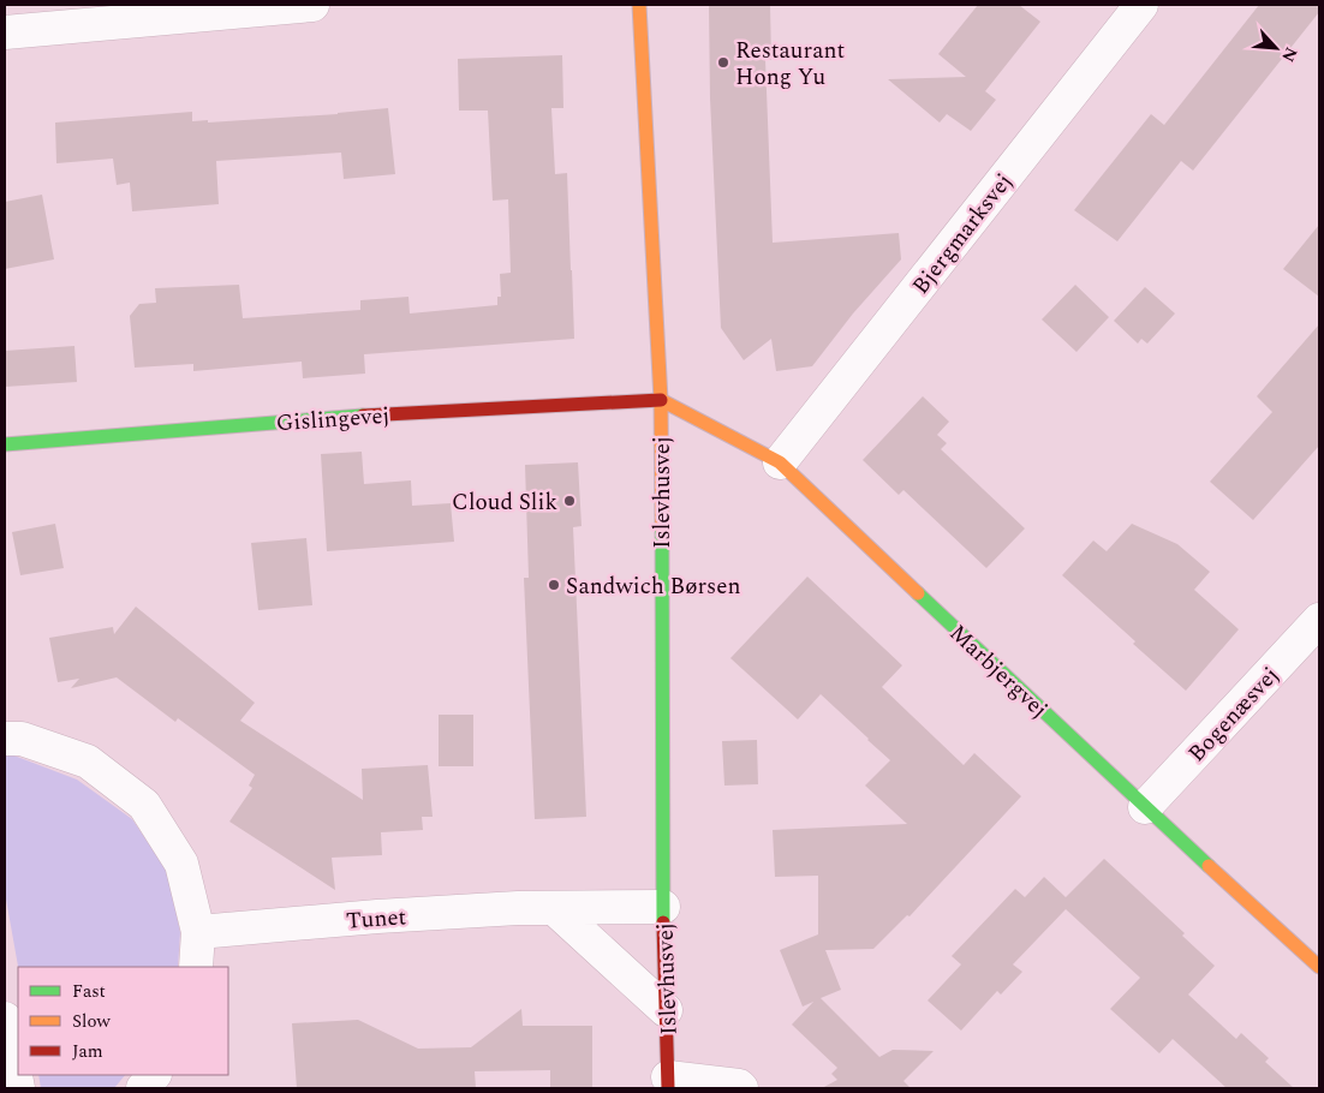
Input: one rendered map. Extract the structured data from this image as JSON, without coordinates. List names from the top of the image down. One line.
{"streets":{"street":["Bjergmarksvej","Gislingevej","Islevhusvej","Marbjergvej","Bogenæsvej","Tunet"]},"crossings":[["Bjergmarksvej","Marbjergvej"],["Gislingevej","Islevhusvej"],["Gislingevej","Marbjergvej"],["Islevhusvej","Marbjergvej"],["Islevhusvej","Tunet"],["Marbjergvej","Bogenæsvej"]],"places":["Restaurant Hong Yu","Cloud Slik","Sandwich Børsen"],"legend":["Fast","Slow","Jam"],"north":"bottom right"}
